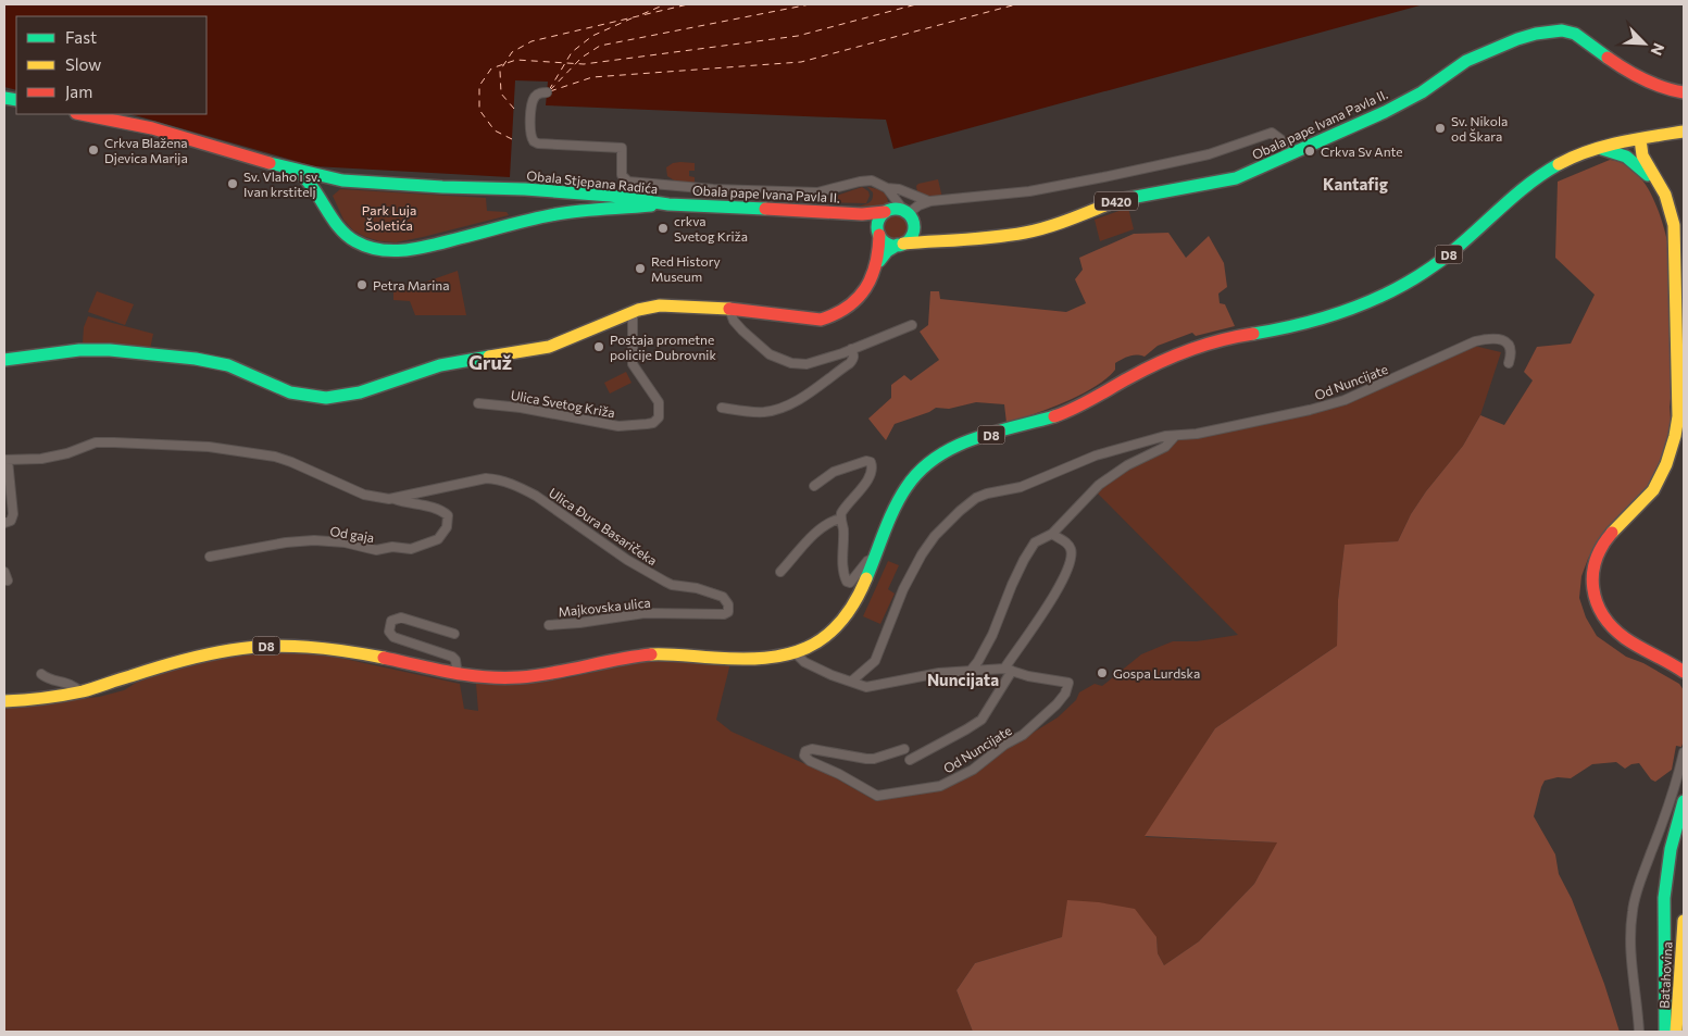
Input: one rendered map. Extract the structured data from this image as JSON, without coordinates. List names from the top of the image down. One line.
{"streets":{"main road":["Obala pape Ivana Pavla II.","Obala Stjepana Radića","D420","D8","Batahovina"],"street":["Od Nuncijate","Ulica Svetog Križa","Ulica Đura Basaričeka","Od gaja","Majkovska ulica"]},"crossings":[["Obala pape Ivana Pavla II.","Obala Stjepana Radića"],["D8","Od Nuncijate"],["Ulica Đura Basaričeka","Od gaja"],["Ulica Đura Basaričeka","Majkovska ulica"]],"districts":["Kantafig","Gruž","Nuncijata"],"parks":["Park Luja Šoletića"],"places":["Sv. Nikola od Škara","Crkva Blažena Djevica Marija","Crkva Sv Ante","Sv. Vlaho i sv. Ivan krstitelj","crkva Svetog Križa","Red History Museum","Petra Marina","Postaja prometne policije Dubrovnik","Gospa Lurdska"],"legend":["Fast","Slow","Jam"],"north":"bottom right"}
